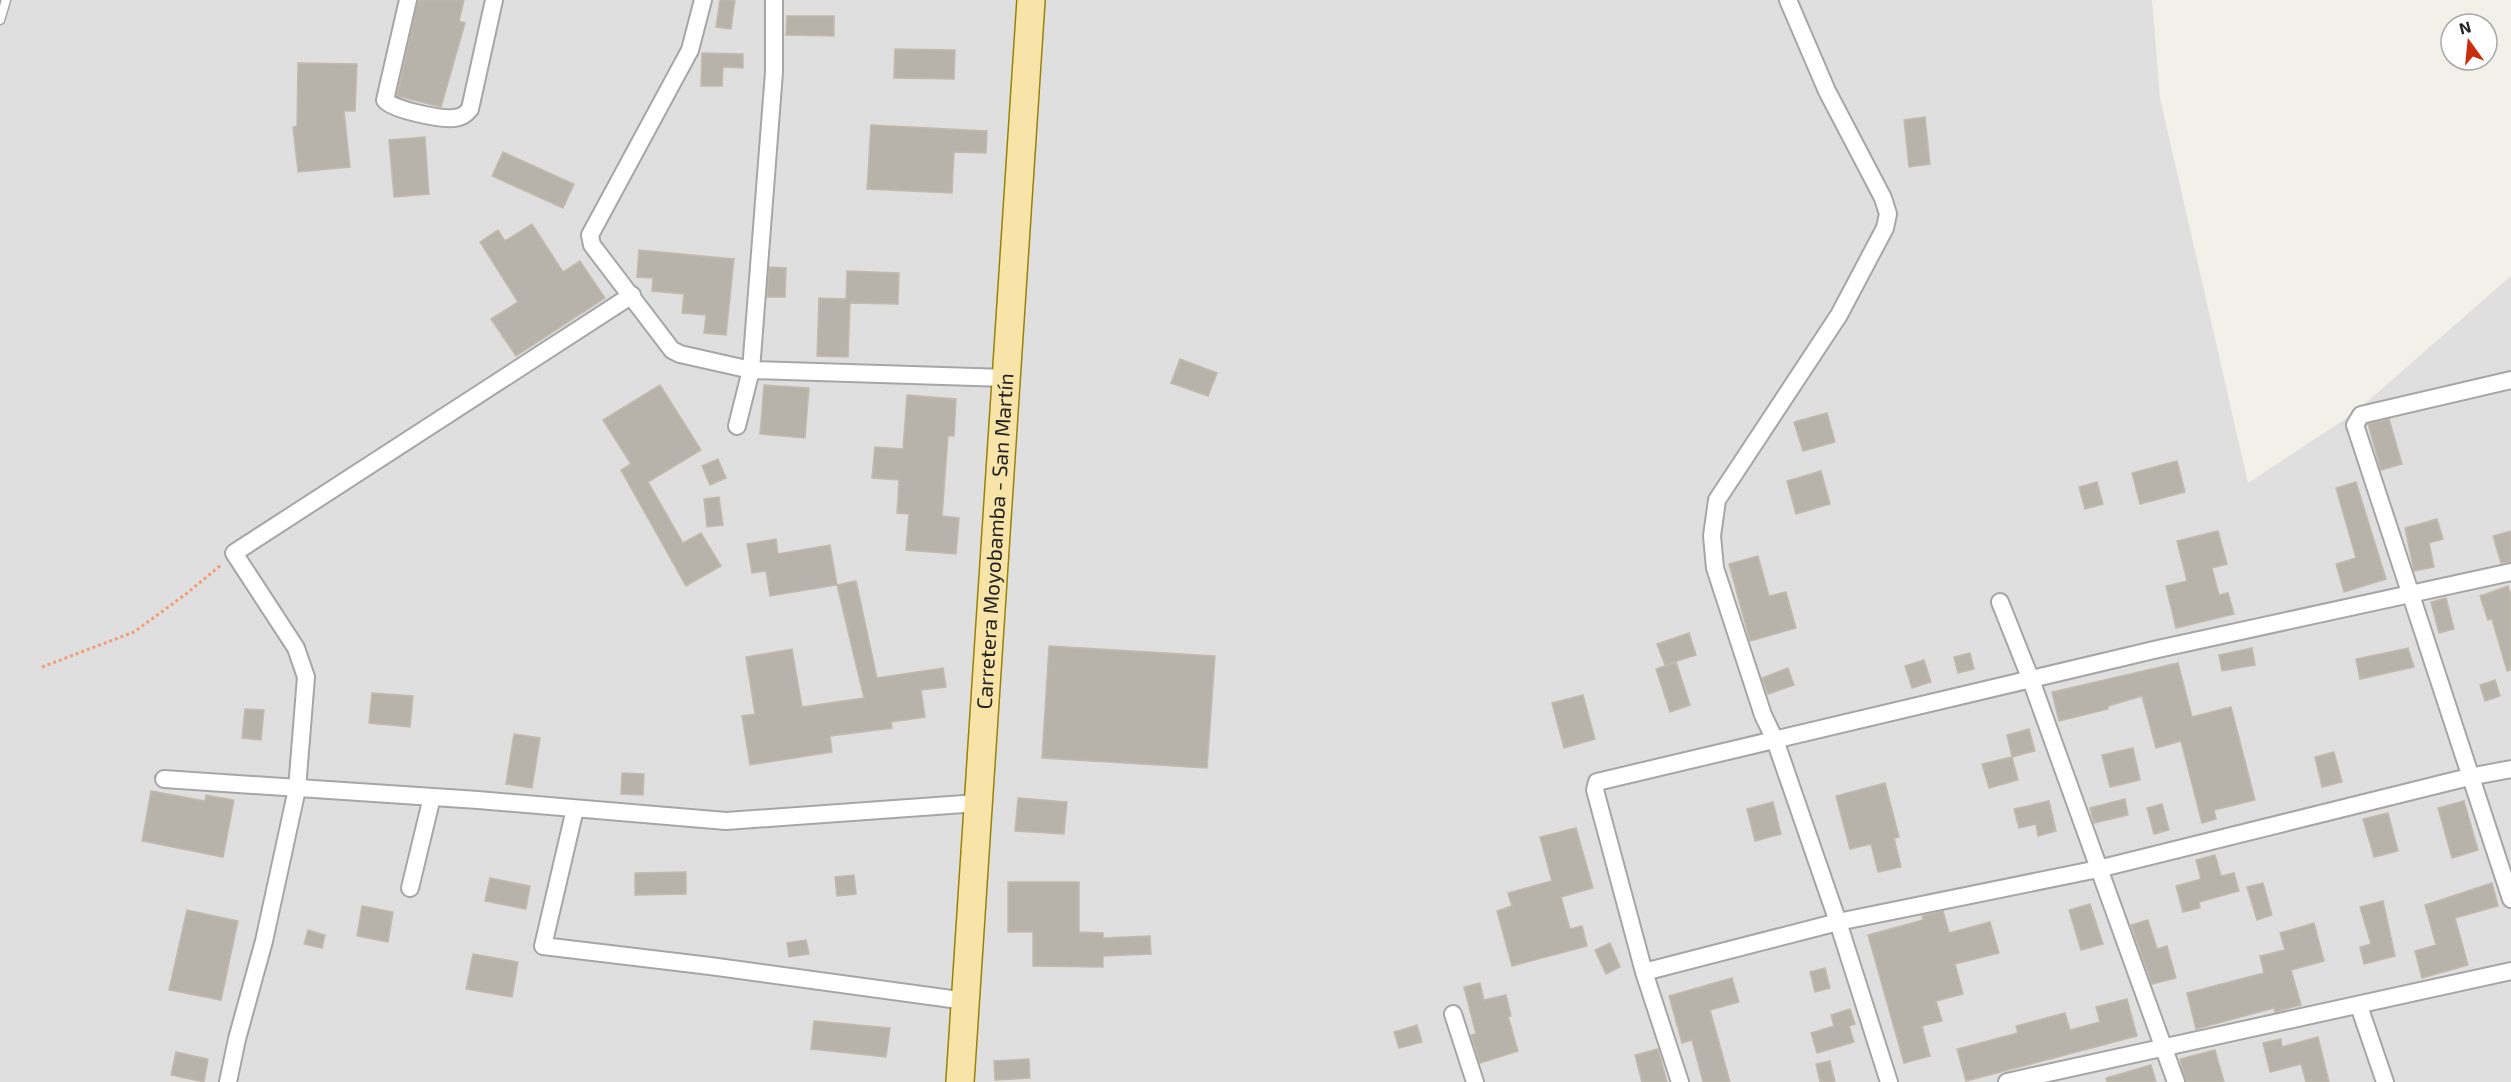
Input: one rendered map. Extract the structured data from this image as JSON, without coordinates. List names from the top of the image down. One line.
{"streets":{"main road":["Carretera Moyobamba - San Martín"]},"north":"top"}
